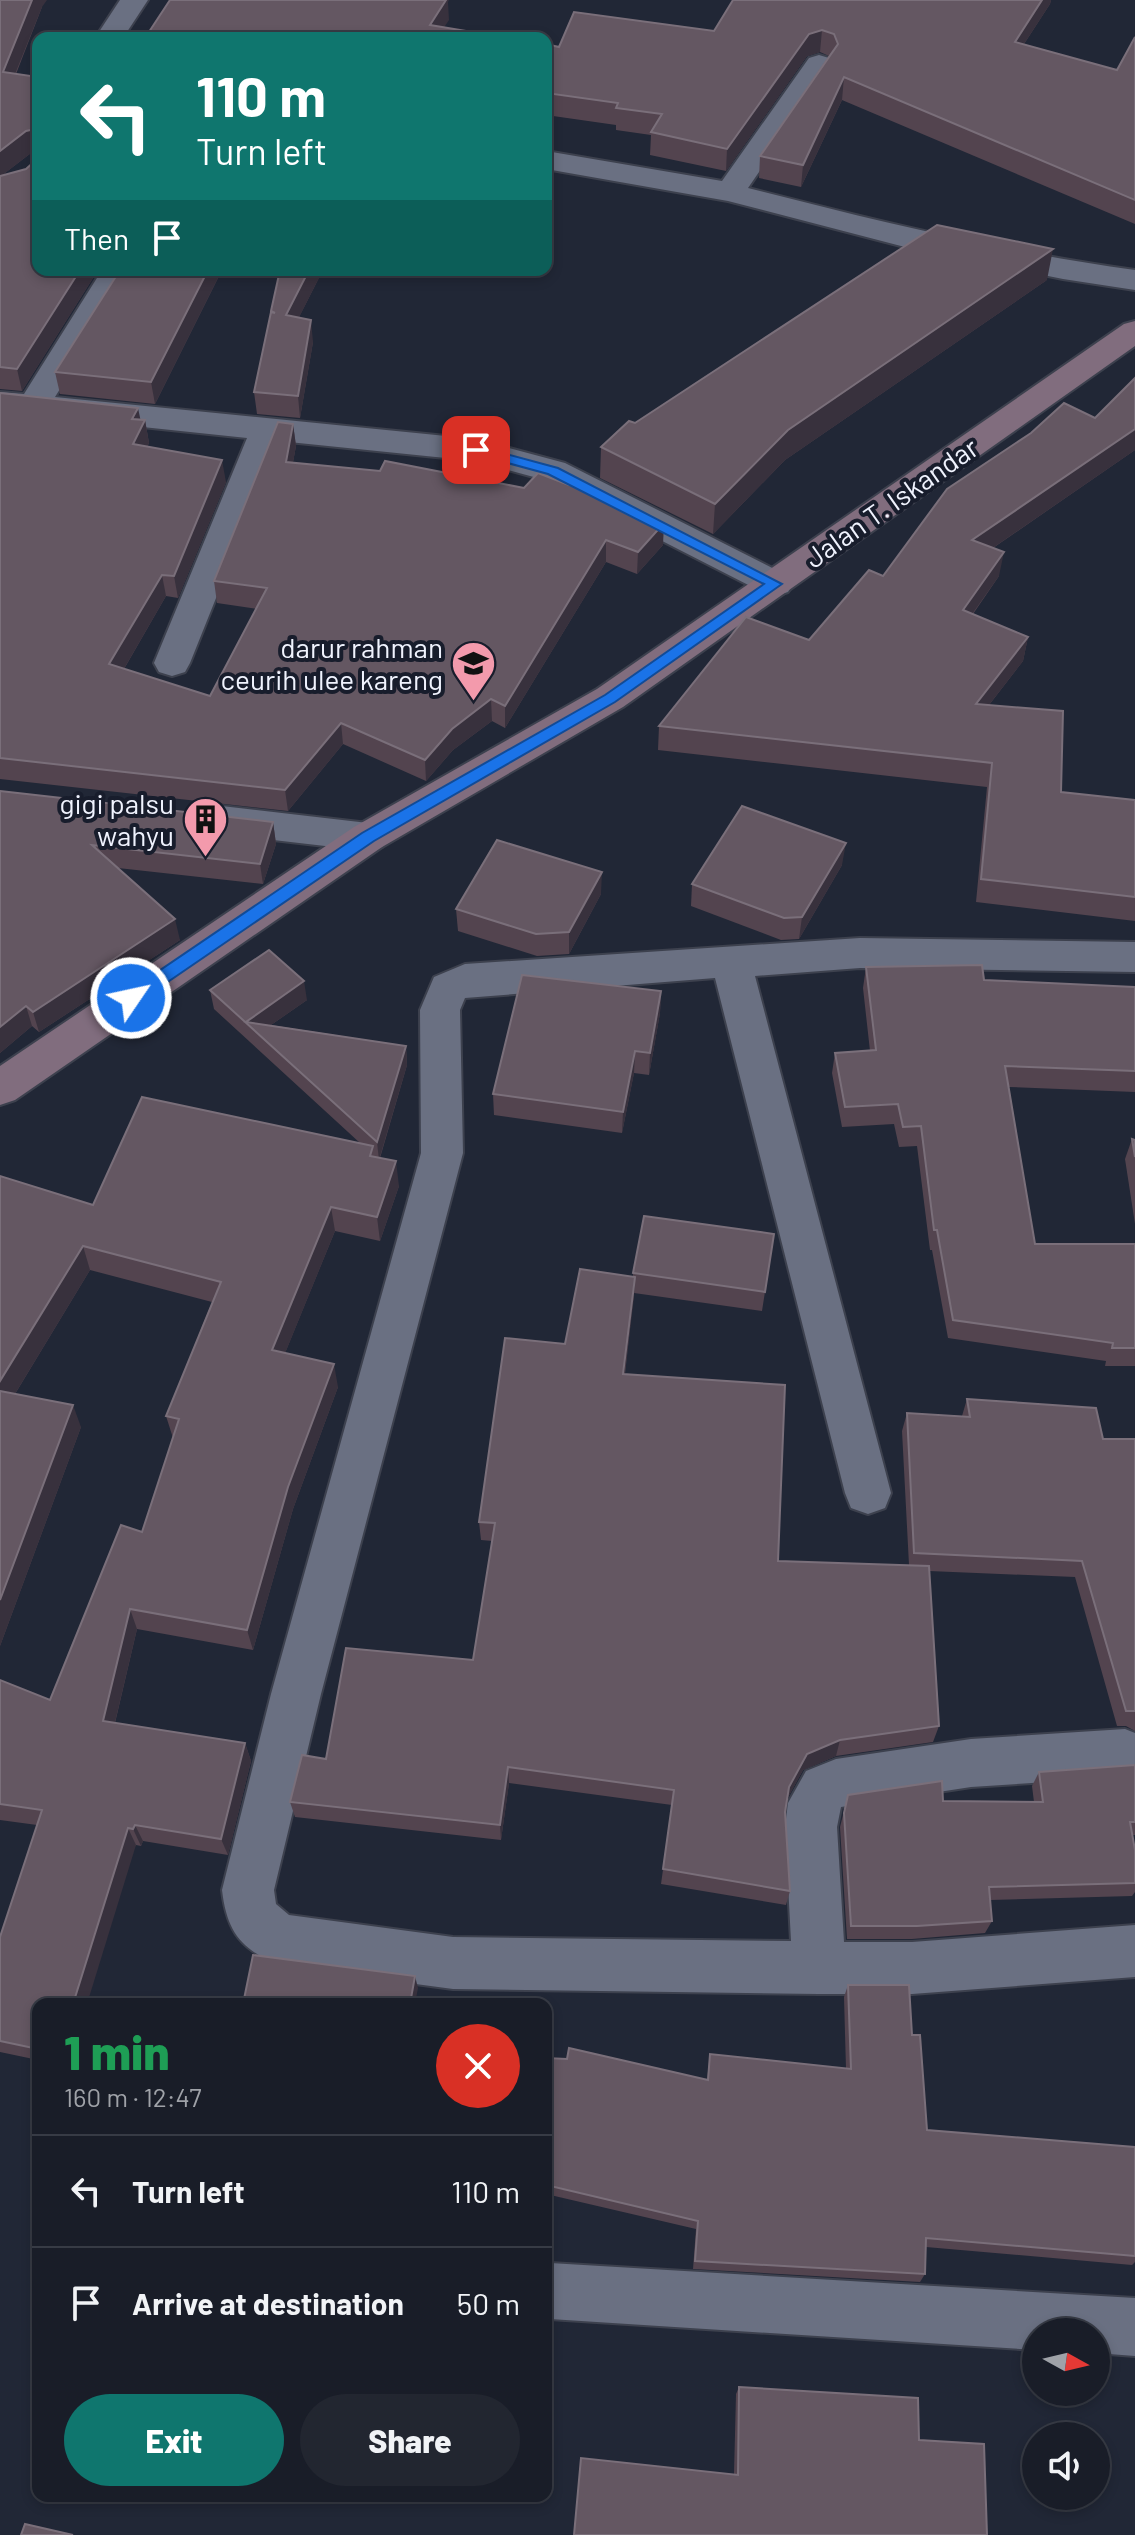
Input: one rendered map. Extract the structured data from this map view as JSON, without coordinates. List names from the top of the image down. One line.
{"streets":{"street":["Jalan T. Iskandar"]},"places":{"school or university":["darur rahman ceurih ulee kareng"],"building":["gigi palsu wahyu"]},"north":"right","page":{"turn":["110 m","Turn left"],"then":"Then","heading":["1 min","160 m · 12:47"],"list":[{"name":"Turn left","value":"110 m"},{"name":"Arrive at destination","value":"50 m"}],"buttons":["Exit","Share"]}}
